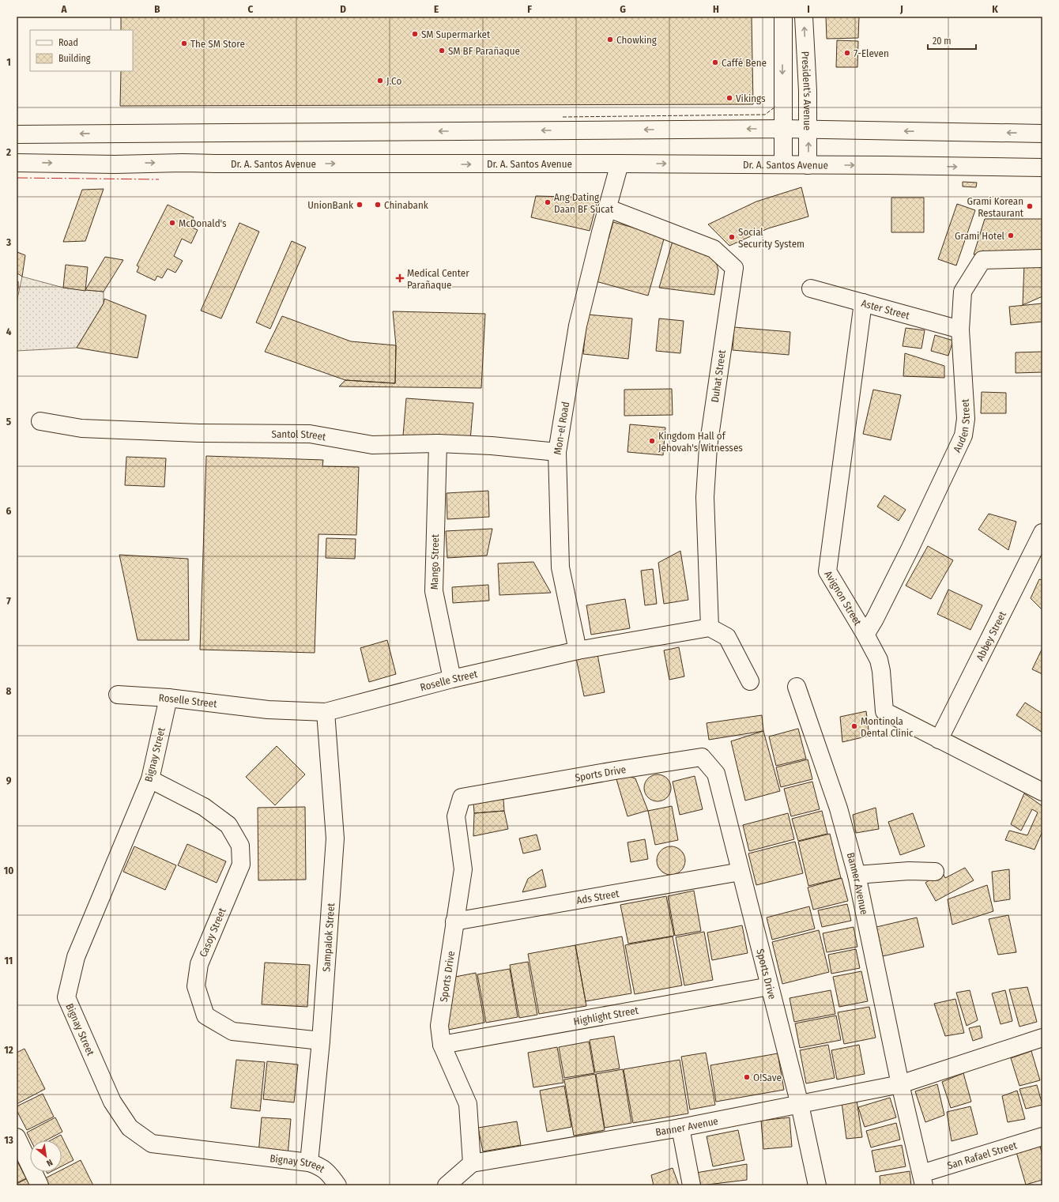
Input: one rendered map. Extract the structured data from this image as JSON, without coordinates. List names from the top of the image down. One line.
{"streets":{"street":["President's Avenue","Dr. A. Santos Avenue","Aster Street","Duhat Street","Auden Street","Mon-el Road","Santol Street","Mango Street","Avignon Street","Abbey Street","Roselle Street","Bignay Street","Sports Drive","Banner Avenue","Ads Street","Casoy Street","Sampalok Street","Highlight Street","San Rafael Street"]},"crossings":[["President's Avenue","Dr. A. Santos Avenue"],["Dr. A. Santos Avenue","Mon-el Road"],["Aster Street","Auden Street"],["Aster Street","Avignon Street"],["Duhat Street","Mon-el Road"],["Duhat Street","Roselle Street"],["Auden Street","Avignon Street"],["Mon-el Road","Santol Street"],["Mon-el Road","Roselle Street"],["Santol Street","Mango Street"],["Mango Street","Roselle Street"],["Avignon Street","Abbey Street"],["Roselle Street","Bignay Street"],["Roselle Street","Sampalok Street"],["Bignay Street","Casoy Street"],["Bignay Street","Sampalok Street"],["Sports Drive","Banner Avenue"],["Sports Drive","Ads Street"],["Sports Drive","Highlight Street"],["Banner Avenue","San Rafael Street"],["Casoy Street","Sampalok Street"]],"places":{"other":["SM Supermarket","Chowking","The SM Store","SM BF Parañaque","7-Eleven","Caffé Bene","J.Co","Vikings","Ang Dating Daan BF Sucat","UnionBank","Chinabank","Grami Korean Restaurant","McDonald's","Grami Hotel","Social Security System","Kingdom Hall of Jehovah's Witnesses","Montinola Dental Clinic","O!Save"],"health":["Medical Center Parañaque"]},"legend":["Road","Building"],"scale_bar":"20 m","north":"bottom right","grid":{"columns":["A","B","C","D","E","F","G","H","I","J","K"],"rows":["1","2","3","4","5","6","7","8","9","10","11","12","13"]}}
